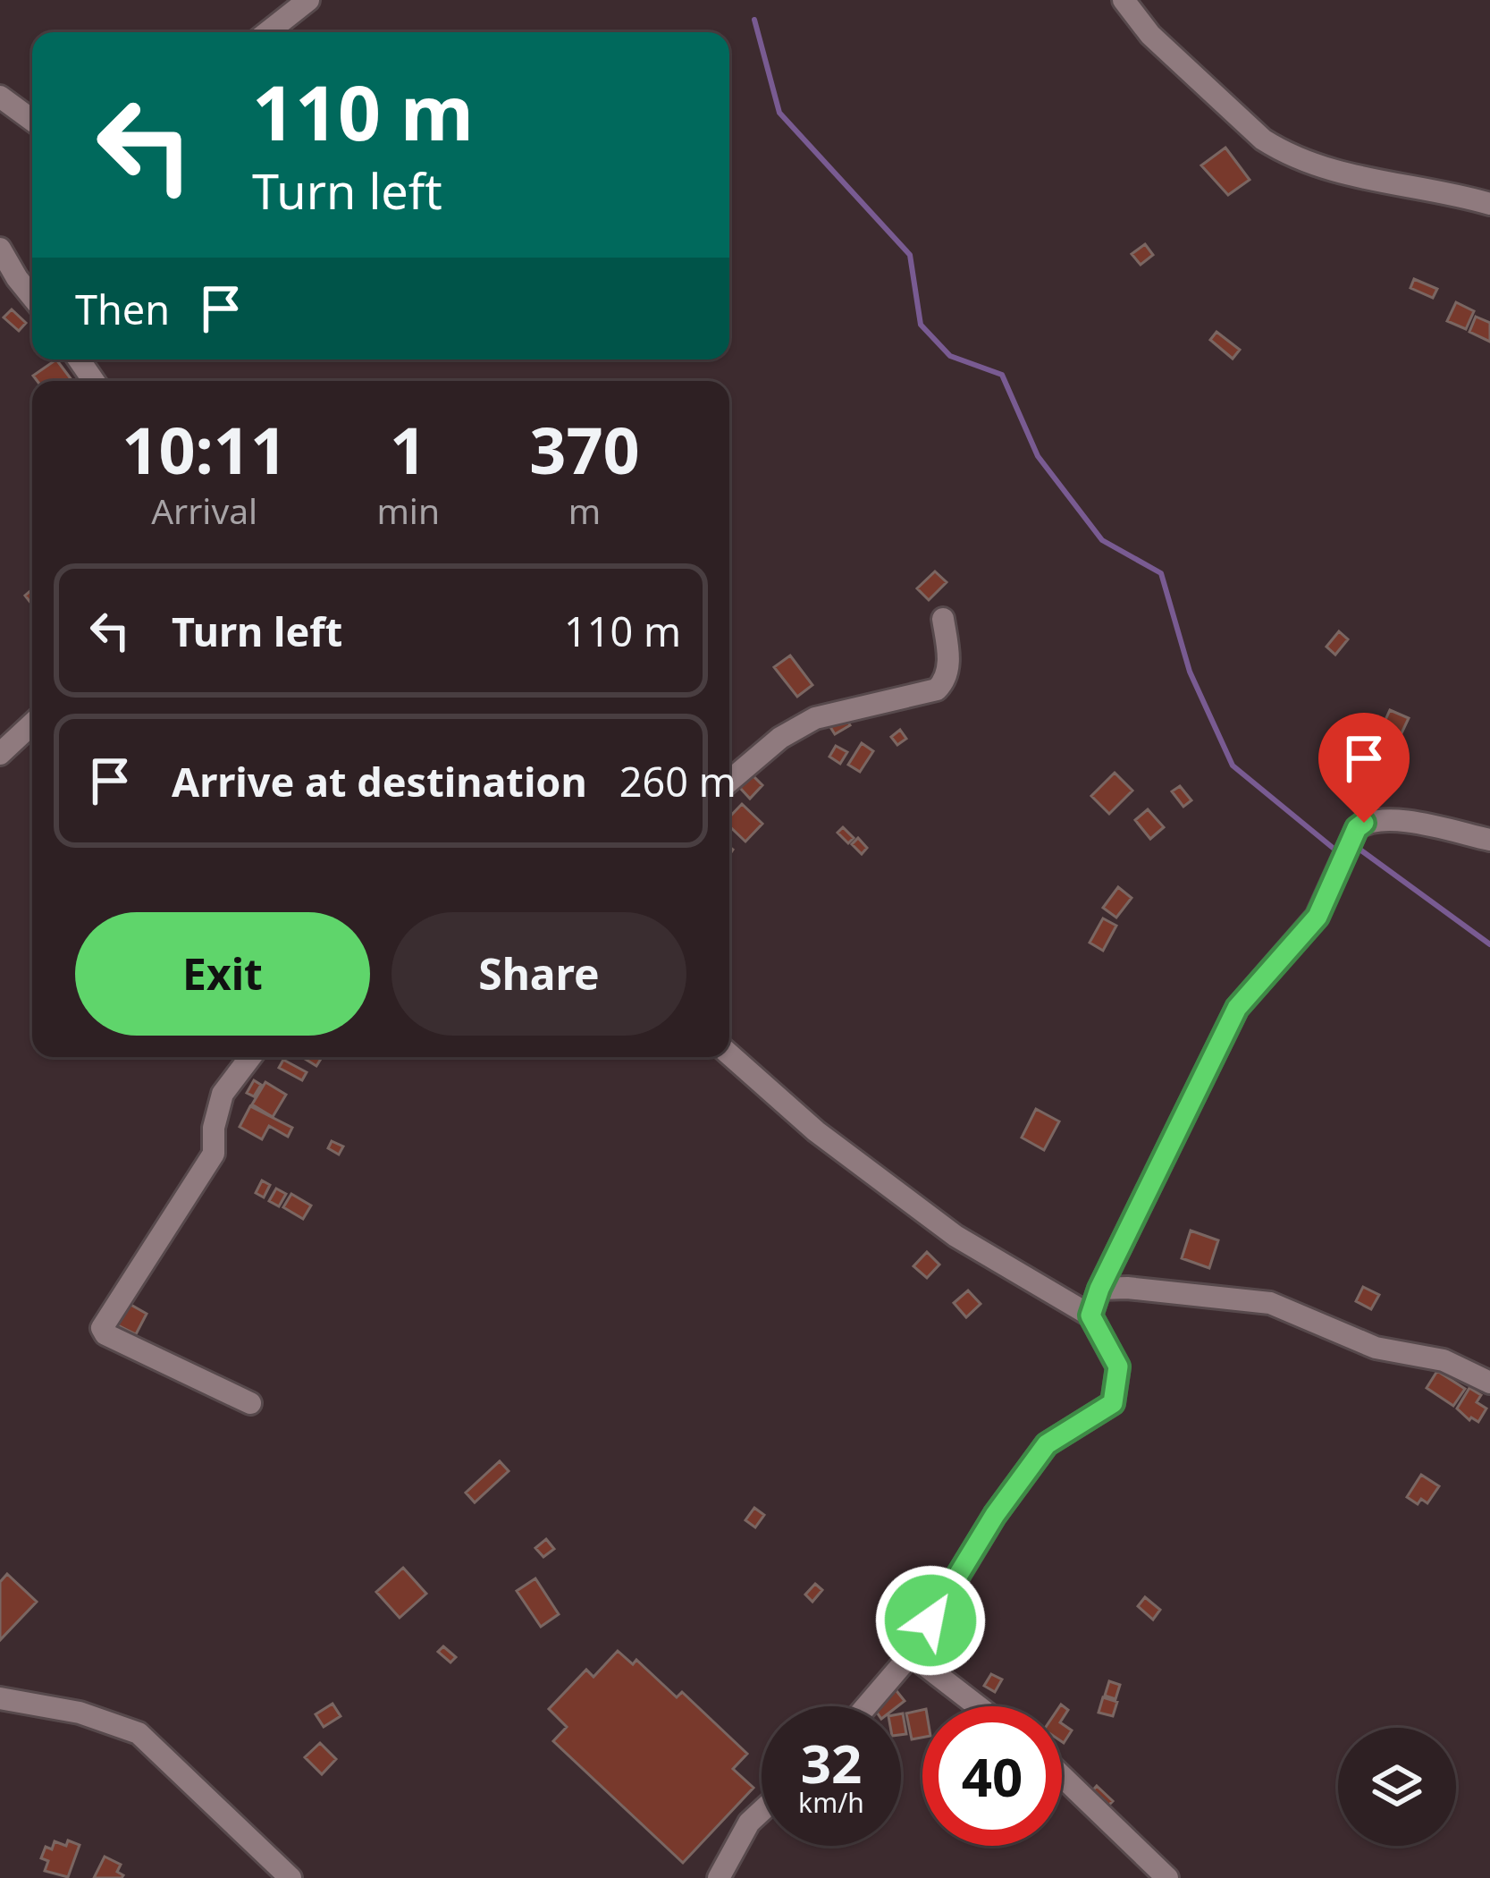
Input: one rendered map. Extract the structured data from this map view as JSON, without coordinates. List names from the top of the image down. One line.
{"page":{"turn":["110 m","Turn left"],"then":"Then","eta":["10:11","Arrival","1","min","370","m"],"list":[{"name":"Turn left","value":"110 m"},{"name":"Arrive at destination","value":"260 m"}],"buttons":["Exit","Share"],"speed":"32 km/h","limit":"40"}}
